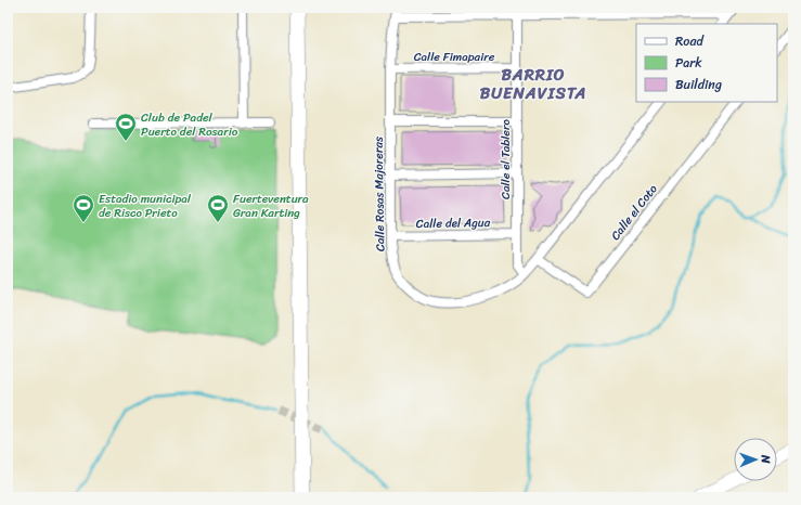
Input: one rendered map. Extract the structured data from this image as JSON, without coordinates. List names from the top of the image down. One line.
{"streets":{"street":["Calle Fimapaire","Calle el Tablero","Calle Rosas Majoreras","Calle el Coto","Calle del Agua"]},"crossings":[["Calle Fimapaire","Calle el Tablero"],["Calle Fimapaire","Calle Rosas Majoreras"],["Calle el Tablero","Calle Rosas Majoreras"],["Calle el Tablero","Calle del Agua"],["Calle Rosas Majoreras","Calle el Coto"],["Calle Rosas Majoreras","Calle del Agua"]],"districts":["BARRIO BUENAVISTA"],"places":{"sports":["Club de Padel Puerto del Rosario","Estadio municipal de Risco Prieto","Fuerteventura Gran Karting"]},"legend":["Road","Park","Building"],"north":"right"}
